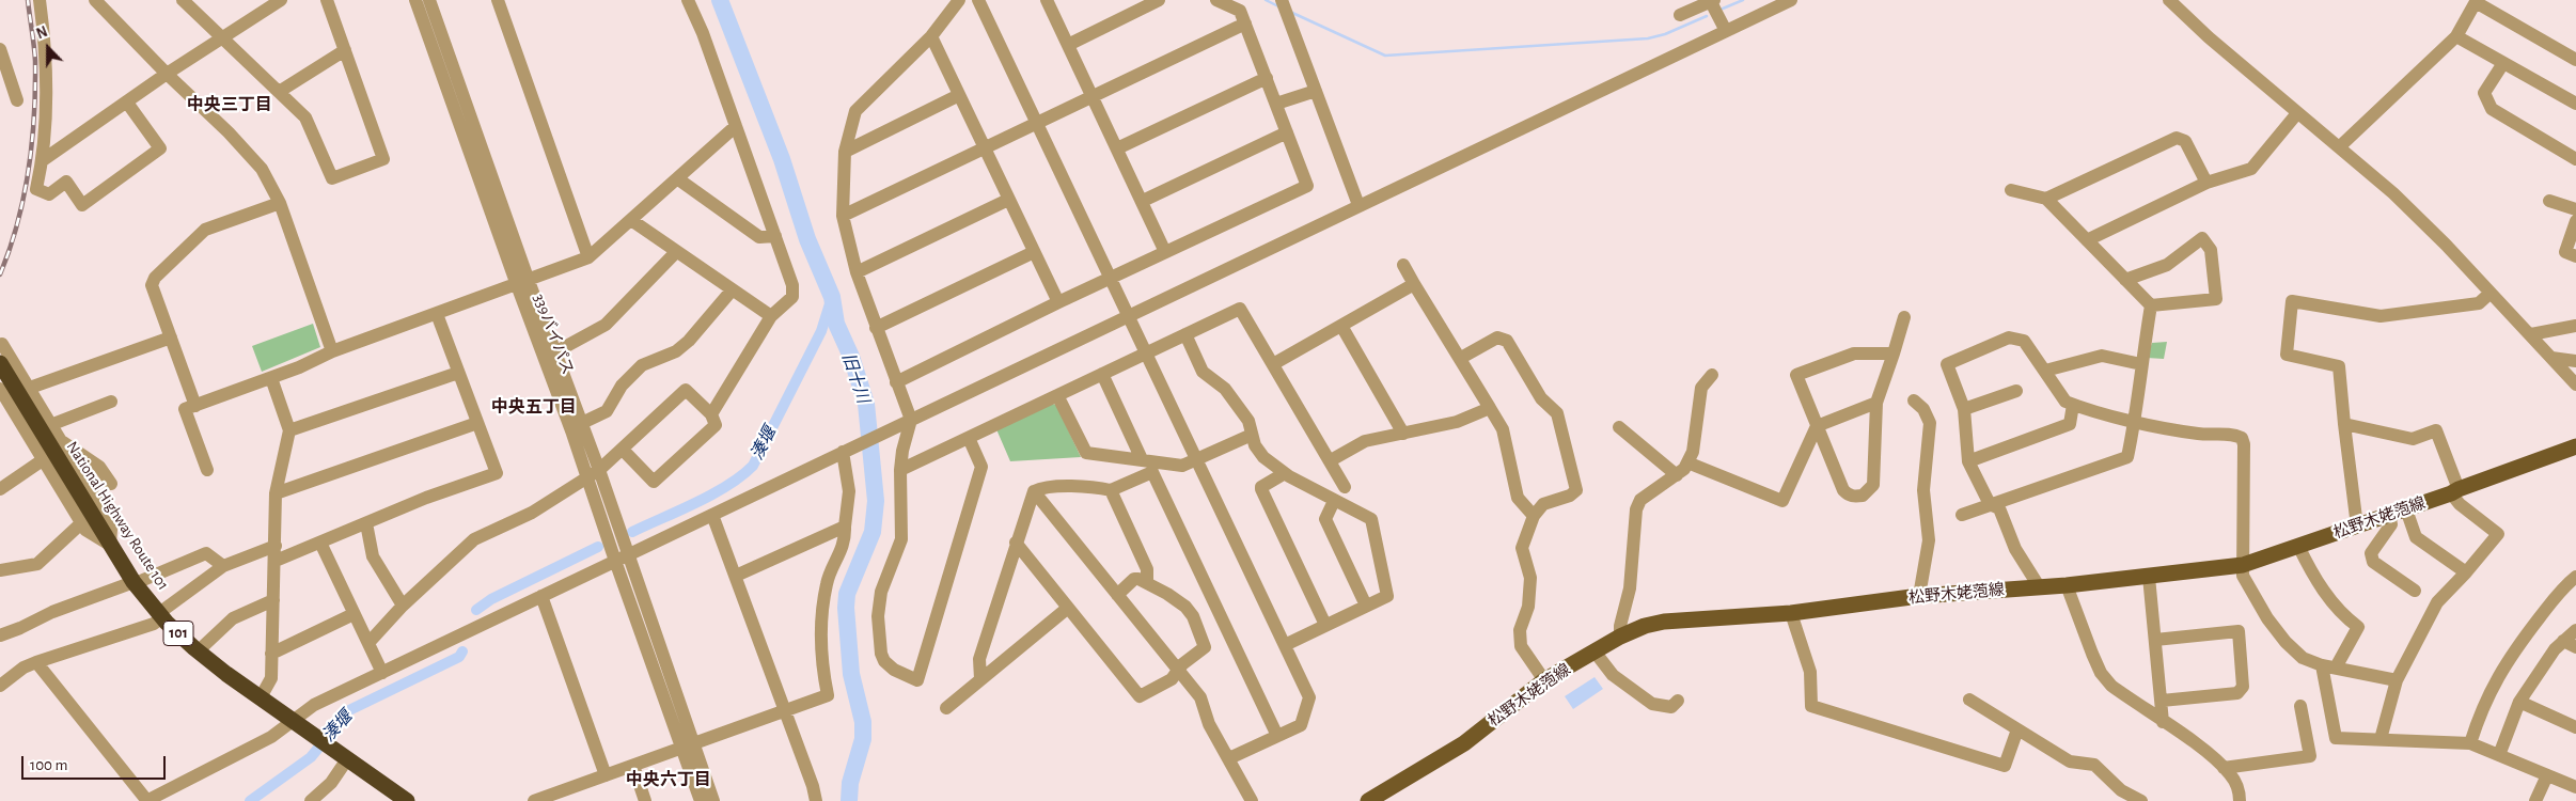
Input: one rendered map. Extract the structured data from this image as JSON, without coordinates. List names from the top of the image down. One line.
{"streets":{"highway":["National Highway Route 101","101"],"main road":["松野木姥萢線"],"street":["339バイパス"]},"districts":["中央三丁目","中央五丁目","中央六丁目"],"water":["旧十川","湊堰"],"scale_bar":"100 m","north":"top"}
